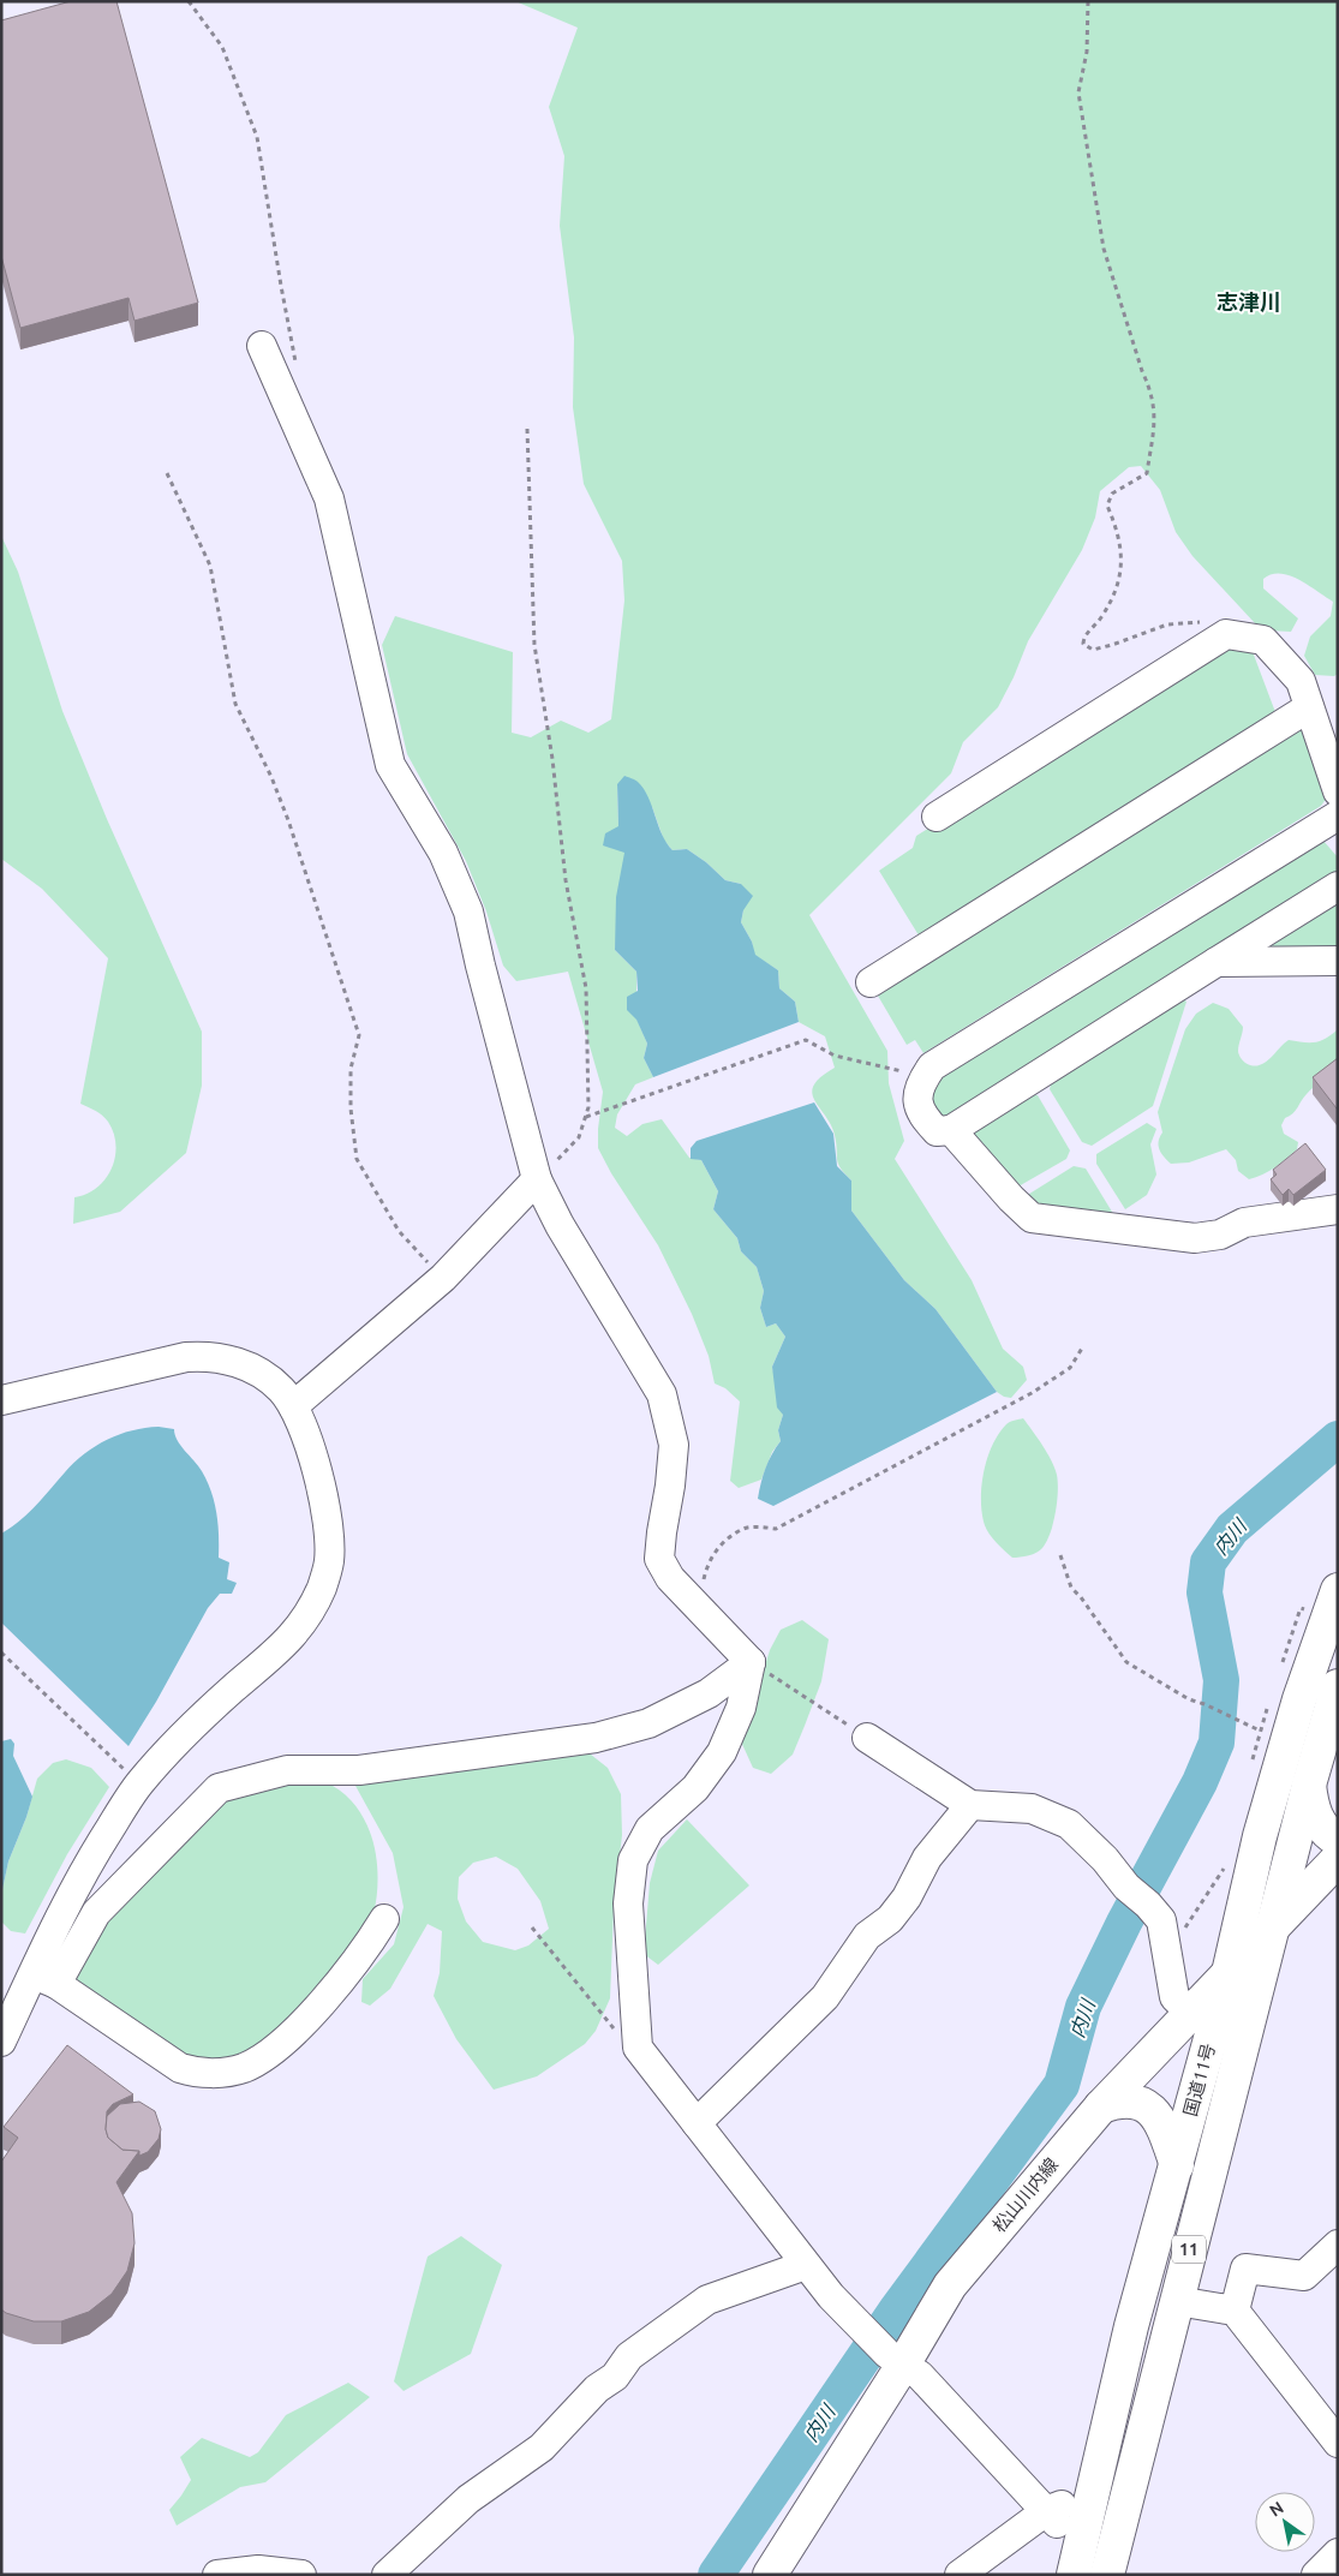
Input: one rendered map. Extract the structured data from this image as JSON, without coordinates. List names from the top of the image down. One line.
{"streets":{"main road":["国道11号","松山川内線","11"]},"crossings":[["国道11号","松山川内線"]],"districts":["志津川"],"water":["内川"],"north":"top left"}
